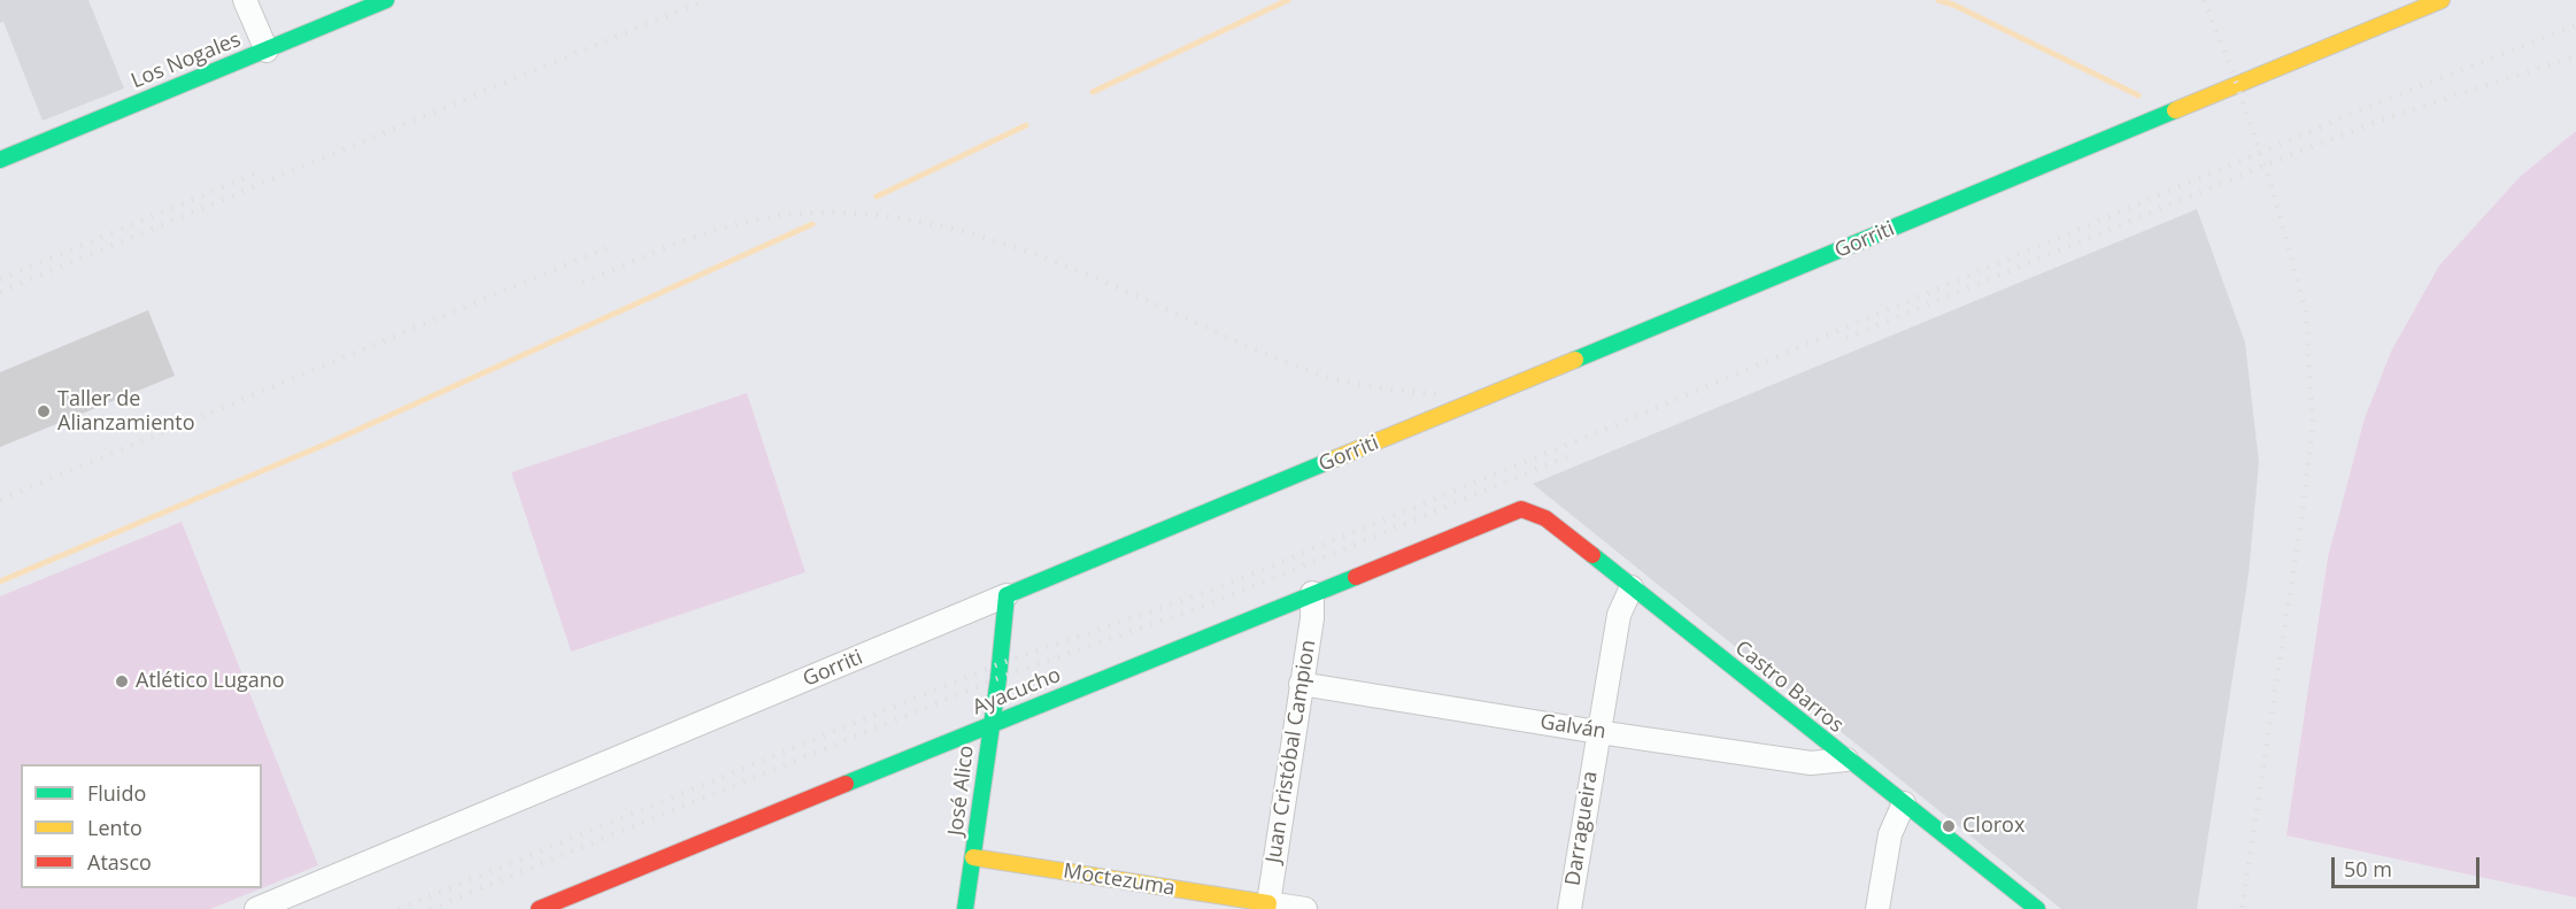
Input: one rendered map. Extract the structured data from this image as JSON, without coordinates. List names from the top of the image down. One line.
{"streets":{"street":["Los Nogales","Gorriti","Castro Barros","Ayacucho","Galván","Juan Cristóbal Campion","José Alico","Darragueira","Moctezuma"]},"crossings":[["Gorriti","José Alico"],["Castro Barros","Ayacucho"],["Castro Barros","Galván"],["Castro Barros","Darragueira"],["Ayacucho","Juan Cristóbal Campion"],["Ayacucho","José Alico"],["Galván","Juan Cristóbal Campion"],["Galván","Darragueira"],["Juan Cristóbal Campion","Moctezuma"],["José Alico","Moctezuma"]],"places":["Taller de Alianzamiento","Atlético Lugano","Clorox"],"legend":["Fluido","Lento","Atasco"],"scale_bar":"50 m"}
